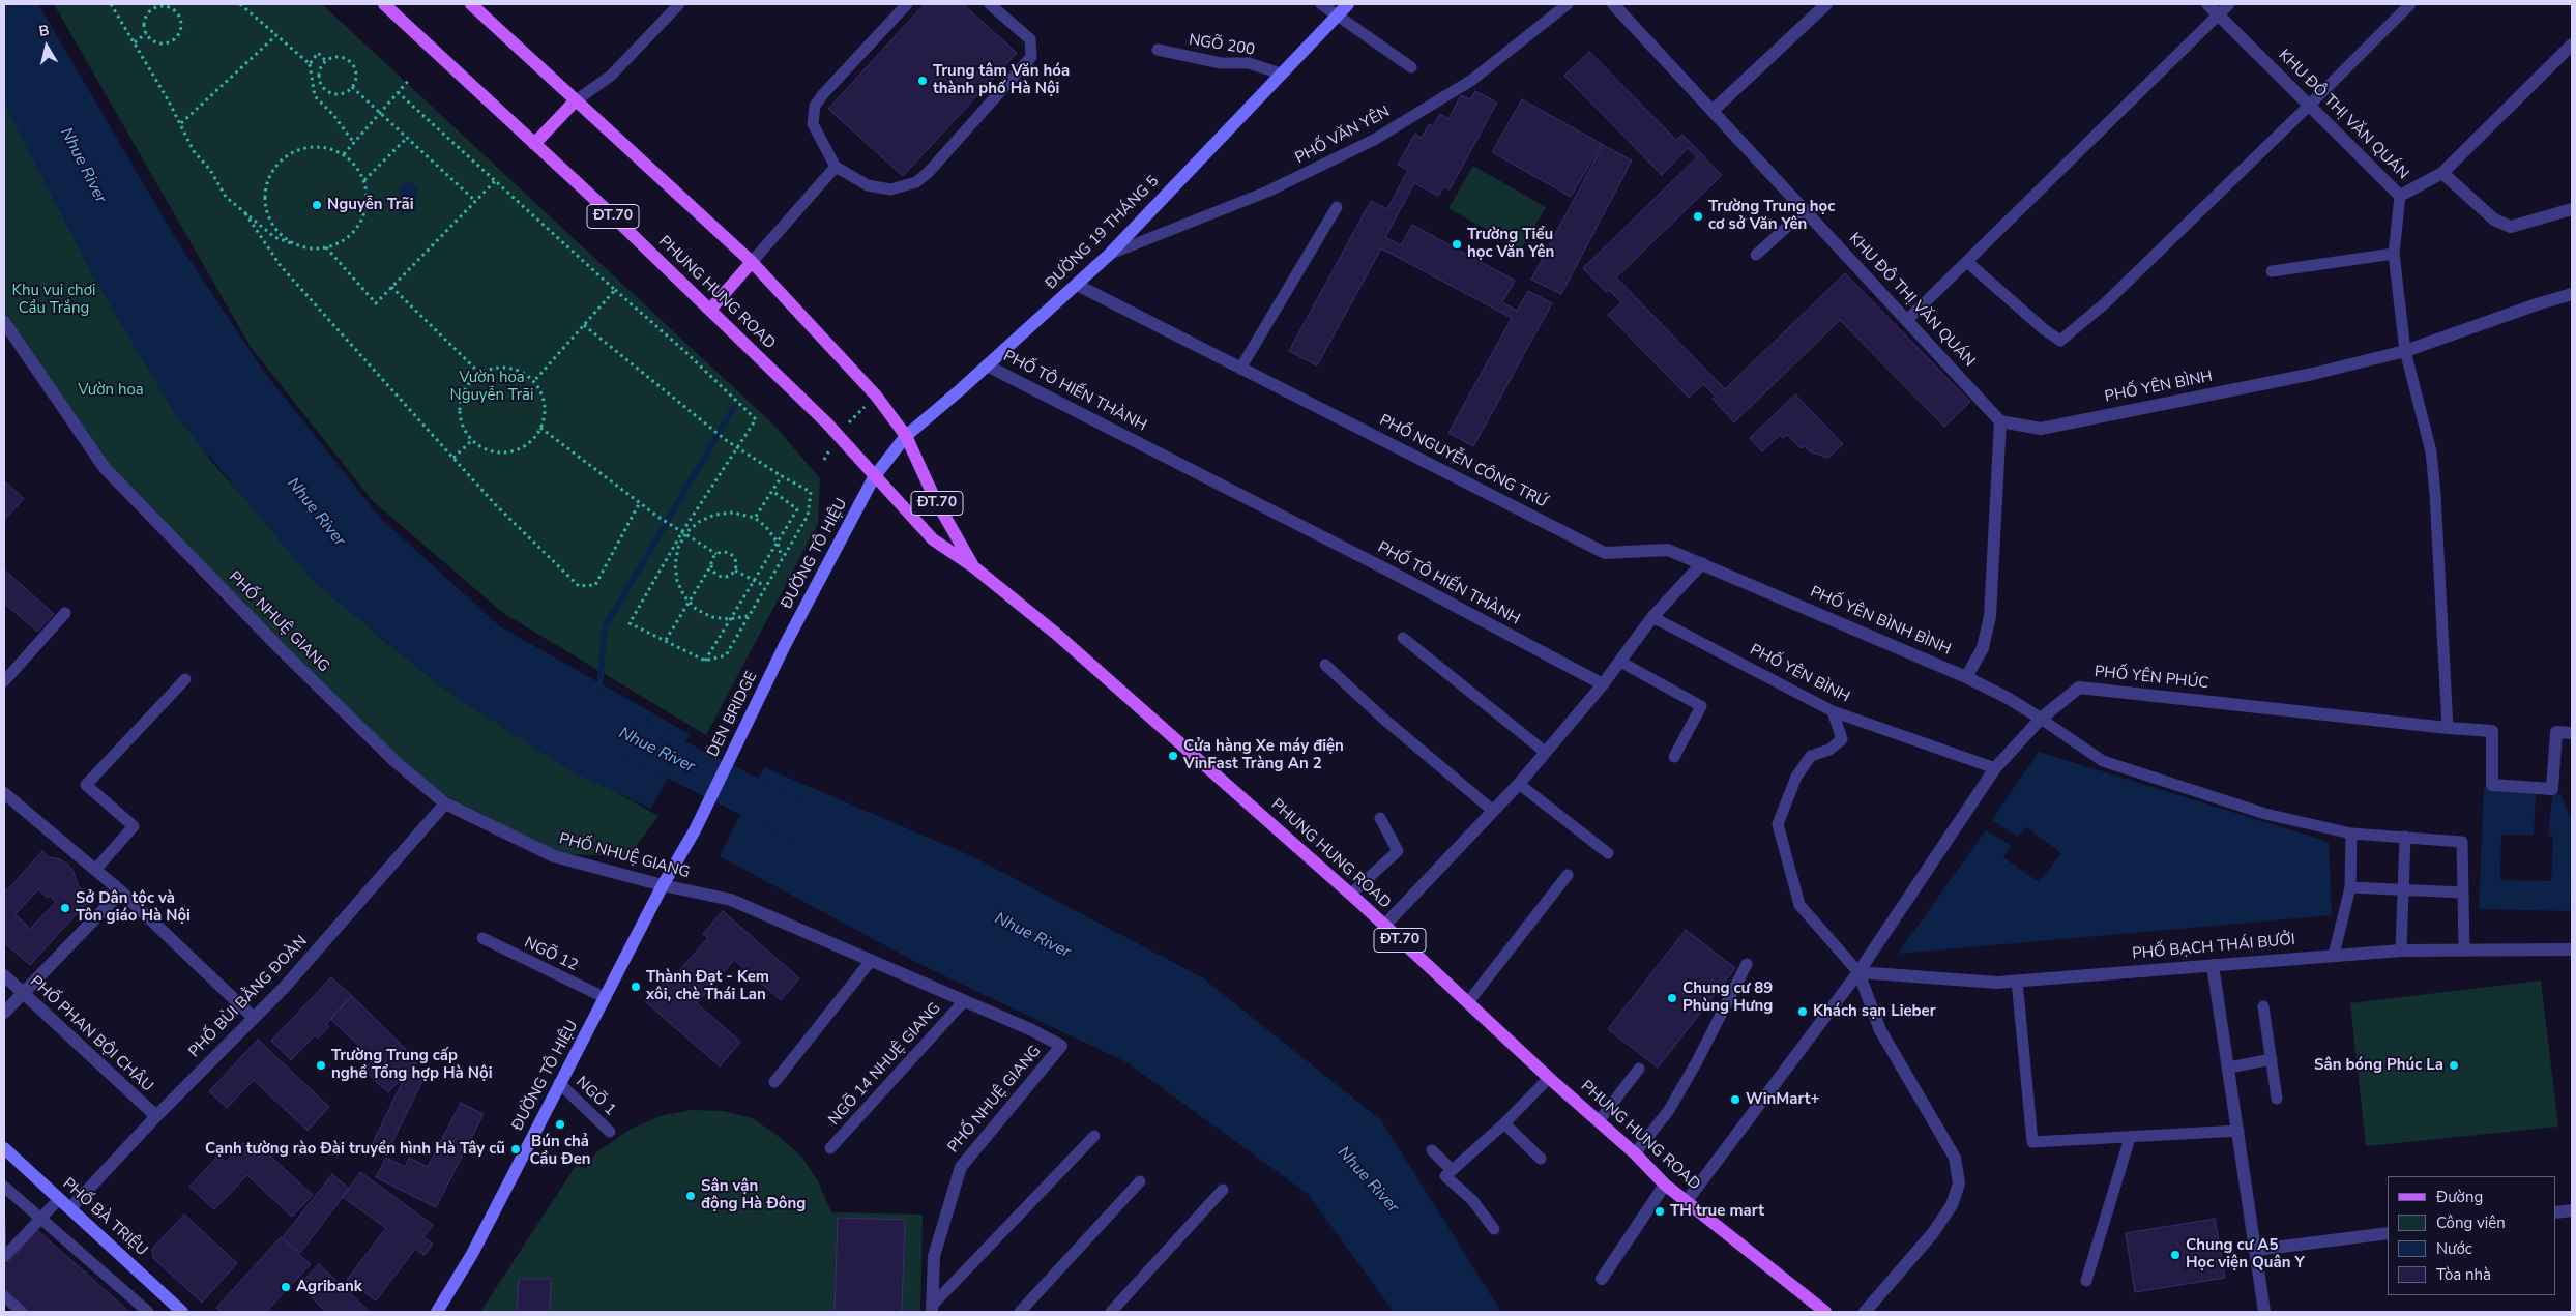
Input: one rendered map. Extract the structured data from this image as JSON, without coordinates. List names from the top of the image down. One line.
{"streets":{"main road":["ĐT.70","PHUNG HUNG ROAD"],"street":["KHU ĐÔ THỊ VĂN QUÁN","ĐƯỜNG 19 THÁNG 5","PHỐ YÊN BÌNH","PHỐ TÔ HIẾN THÀNH","PHỐ NGUYỄN CÔNG TRỨ","ĐƯỜNG TÔ HIỆU","PHỐ YÊN BÌNH BÌNH","PHỐ NHUỆ GIANG","PHỐ YÊN PHÚC","DEN BRIDGE","PHỐ BẠCH THÁI BƯỞI","PHỐ BÙI BẰNG ĐOÀN","PHỐ PHAN BỘI CHÂU","PHỐ BÀ TRIỆU"],"lane":["NGÕ 200","PHỐ VĂN YÊN","NGÕ 12","NGÕ 14 NHUỆ GIANG","NGÕ 1"]},"crossings":[["NGÕ 200","ĐƯỜNG 19 THÁNG 5"],["KHU ĐÔ THỊ VĂN QUÁN","PHỐ YÊN BÌNH"],["PHỐ VĂN YÊN","ĐƯỜNG 19 THÁNG 5"],["ĐƯỜNG 19 THÁNG 5","PHUNG HUNG ROAD"],["ĐƯỜNG 19 THÁNG 5","PHỐ TÔ HIẾN THÀNH"],["ĐƯỜNG 19 THÁNG 5","PHỐ NGUYỄN CÔNG TRỨ"],["ĐƯỜNG 19 THÁNG 5","ĐƯỜNG TÔ HIỆU"],["PHUNG HUNG ROAD","ĐƯỜNG TÔ HIỆU"],["PHUNG HUNG ROAD","PHỐ YÊN PHÚC"],["PHỐ YÊN BÌNH","PHỐ YÊN PHÚC"],["PHỐ NGUYỄN CÔNG TRỨ","PHỐ YÊN BÌNH BÌNH"],["ĐƯỜNG TÔ HIỆU","PHỐ NHUỆ GIANG"],["ĐƯỜNG TÔ HIỆU","DEN BRIDGE"],["ĐƯỜNG TÔ HIỆU","NGÕ 12"],["ĐƯỜNG TÔ HIỆU","NGÕ 1"],["PHỐ YÊN BÌNH BÌNH","PHỐ YÊN PHÚC"],["PHỐ NHUỆ GIANG","PHỐ BÙI BẰNG ĐOÀN"],["PHỐ NHUỆ GIANG","NGÕ 14 NHUỆ GIANG"],["PHỐ YÊN PHÚC","PHỐ BẠCH THÁI BƯỞI"],["PHỐ BÙI BẰNG ĐOÀN","PHỐ PHAN BỘI CHÂU"],["PHỐ BÙI BẰNG ĐOÀN","PHỐ BÀ TRIỆU"]],"water":["Nhue River"],"parks":["Khu vui chơi Cầu Trắng","Vườn hoa Nguyễn Trãi","Vườn hoa"],"places":["Trung tâm Văn hóa thành phố Hà Nội","Nguyễn Trãi","Trường Trung học cơ sở Văn Yên","Trường Tiểu học Văn Yên","Cửa hàng Xe máy điện VinFast Tràng An 2","Sở Dân tộc và Tôn giáo Hà Nội","Thành Đạt - Kem xôi, chè Thái Lan","Chung cư 89 Phùng Hưng","Khách sạn Lieber","Trường Trung cấp nghề Tổng hợp Hà Nội","Sân bóng Phúc La","WinMart+","Bún chả Cầu Đen","Cạnh tường rào Đài truyền hình Hà Tây cũ","Sân vận động Hà Đông","TH true mart","Chung cư A5 Học viện Quân Y","Agribank"],"legend":["Đường","Công viên","Nước","Tòa nhà"],"north":"top"}
